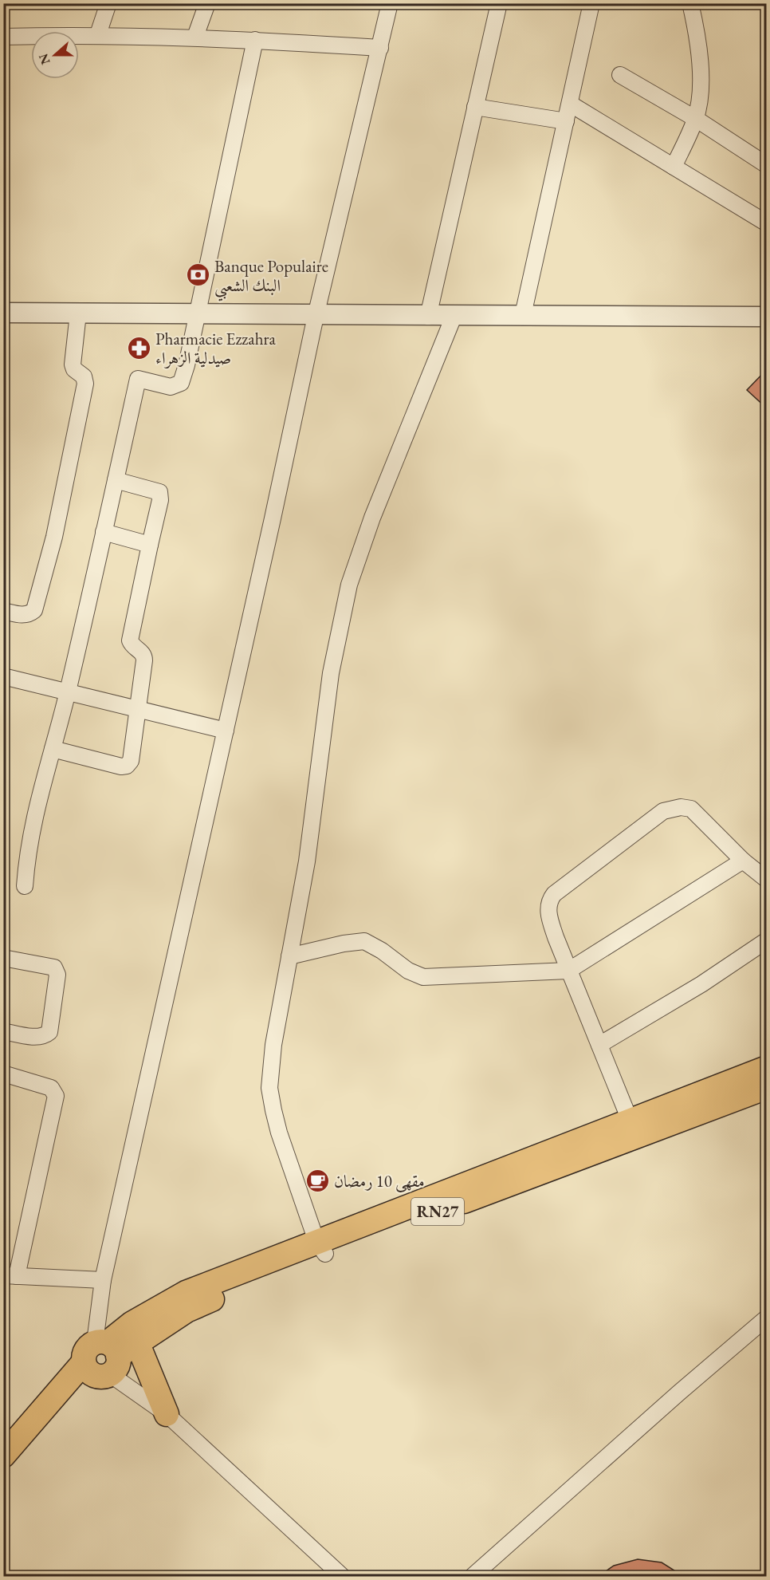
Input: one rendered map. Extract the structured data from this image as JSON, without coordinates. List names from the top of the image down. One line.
{"streets":{"main road":["RN27"]},"places":{"bank":["Banque Populaire البنك الشعبي"],"pharmacy":["Pharmacie Ezzahra صيدلية الزهراء"],"cafe":["مقهى 10 رمضان"]},"north":"left"}
